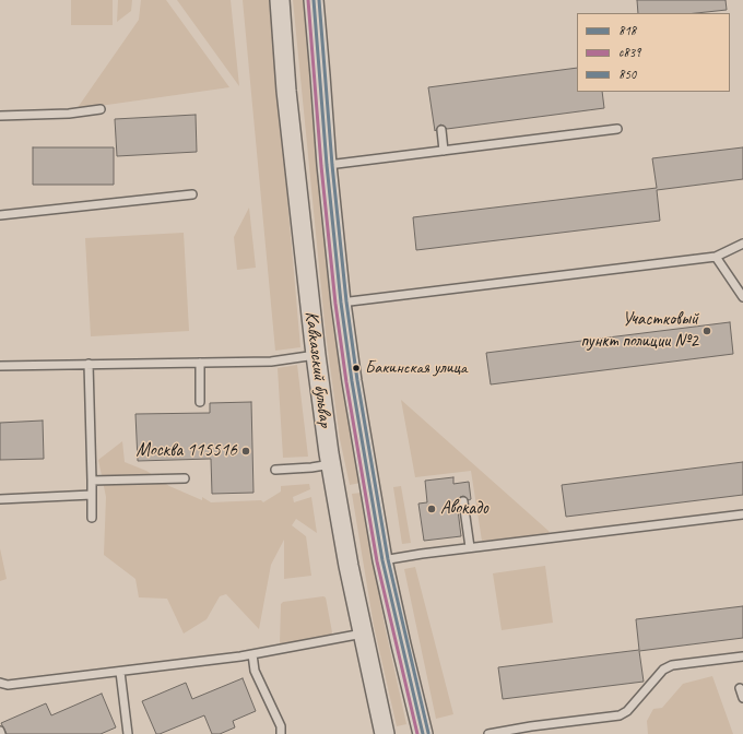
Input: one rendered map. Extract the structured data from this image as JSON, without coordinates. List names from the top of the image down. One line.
{"streets":{"street":["Кавказский бульвар"]},"places":["Участковый пункт полиции №2","Бакинская улица","Москва 115516","Авокадо"],"lines":["transit line 818","transit line с839","transit line 850"],"legend":["818","с839","850"]}
